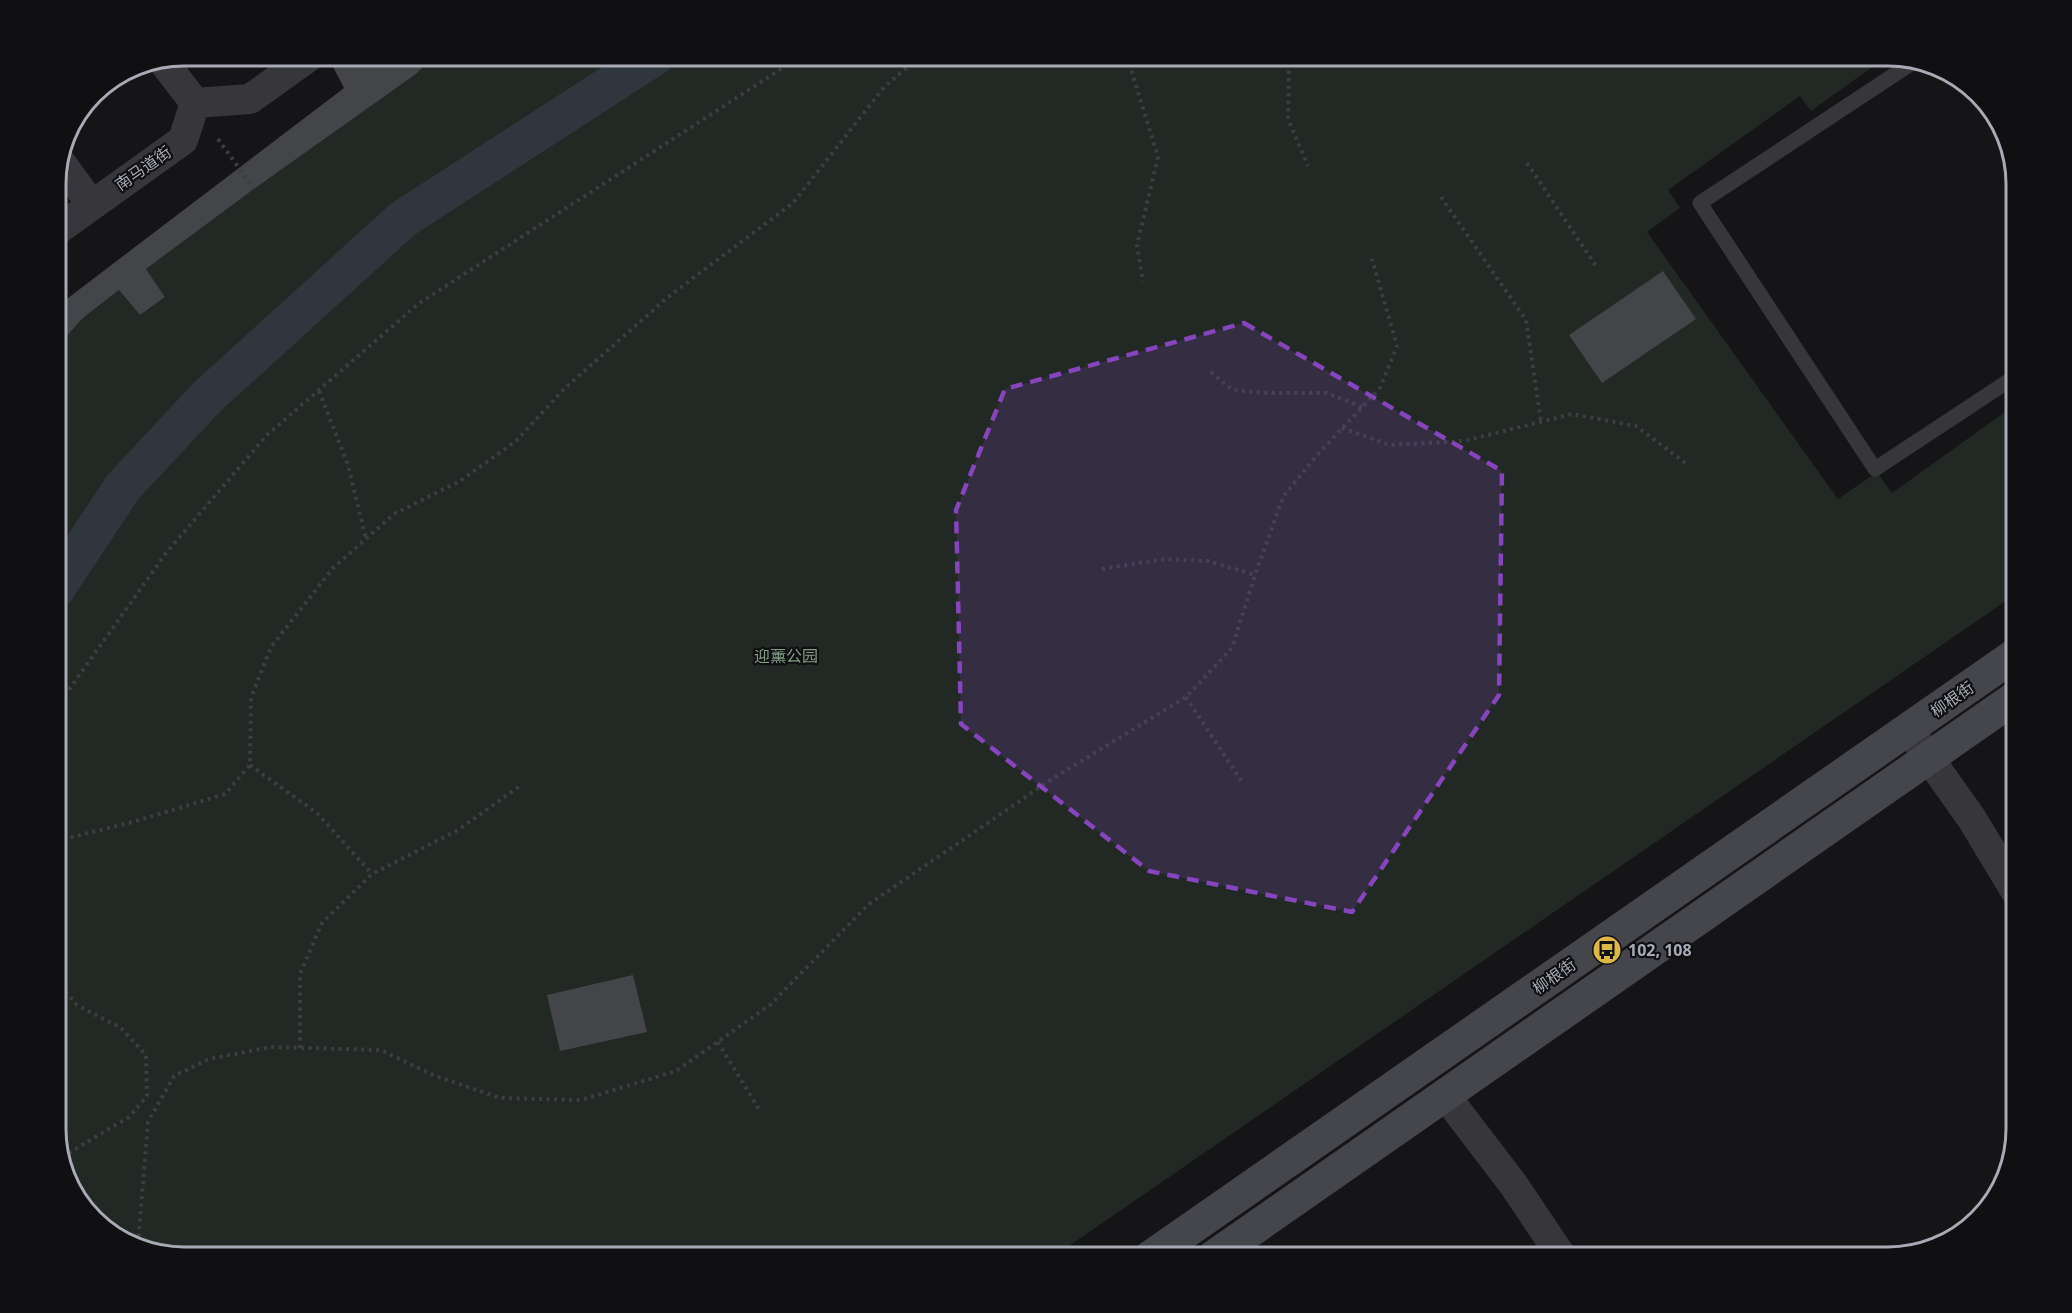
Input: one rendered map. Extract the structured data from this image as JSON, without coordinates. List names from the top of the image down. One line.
{"streets":{"main road":["柳根街"],"street":["南马道街"]},"parks":["迎薰公园"],"places":{"bus stop":["102, 108"]}}
